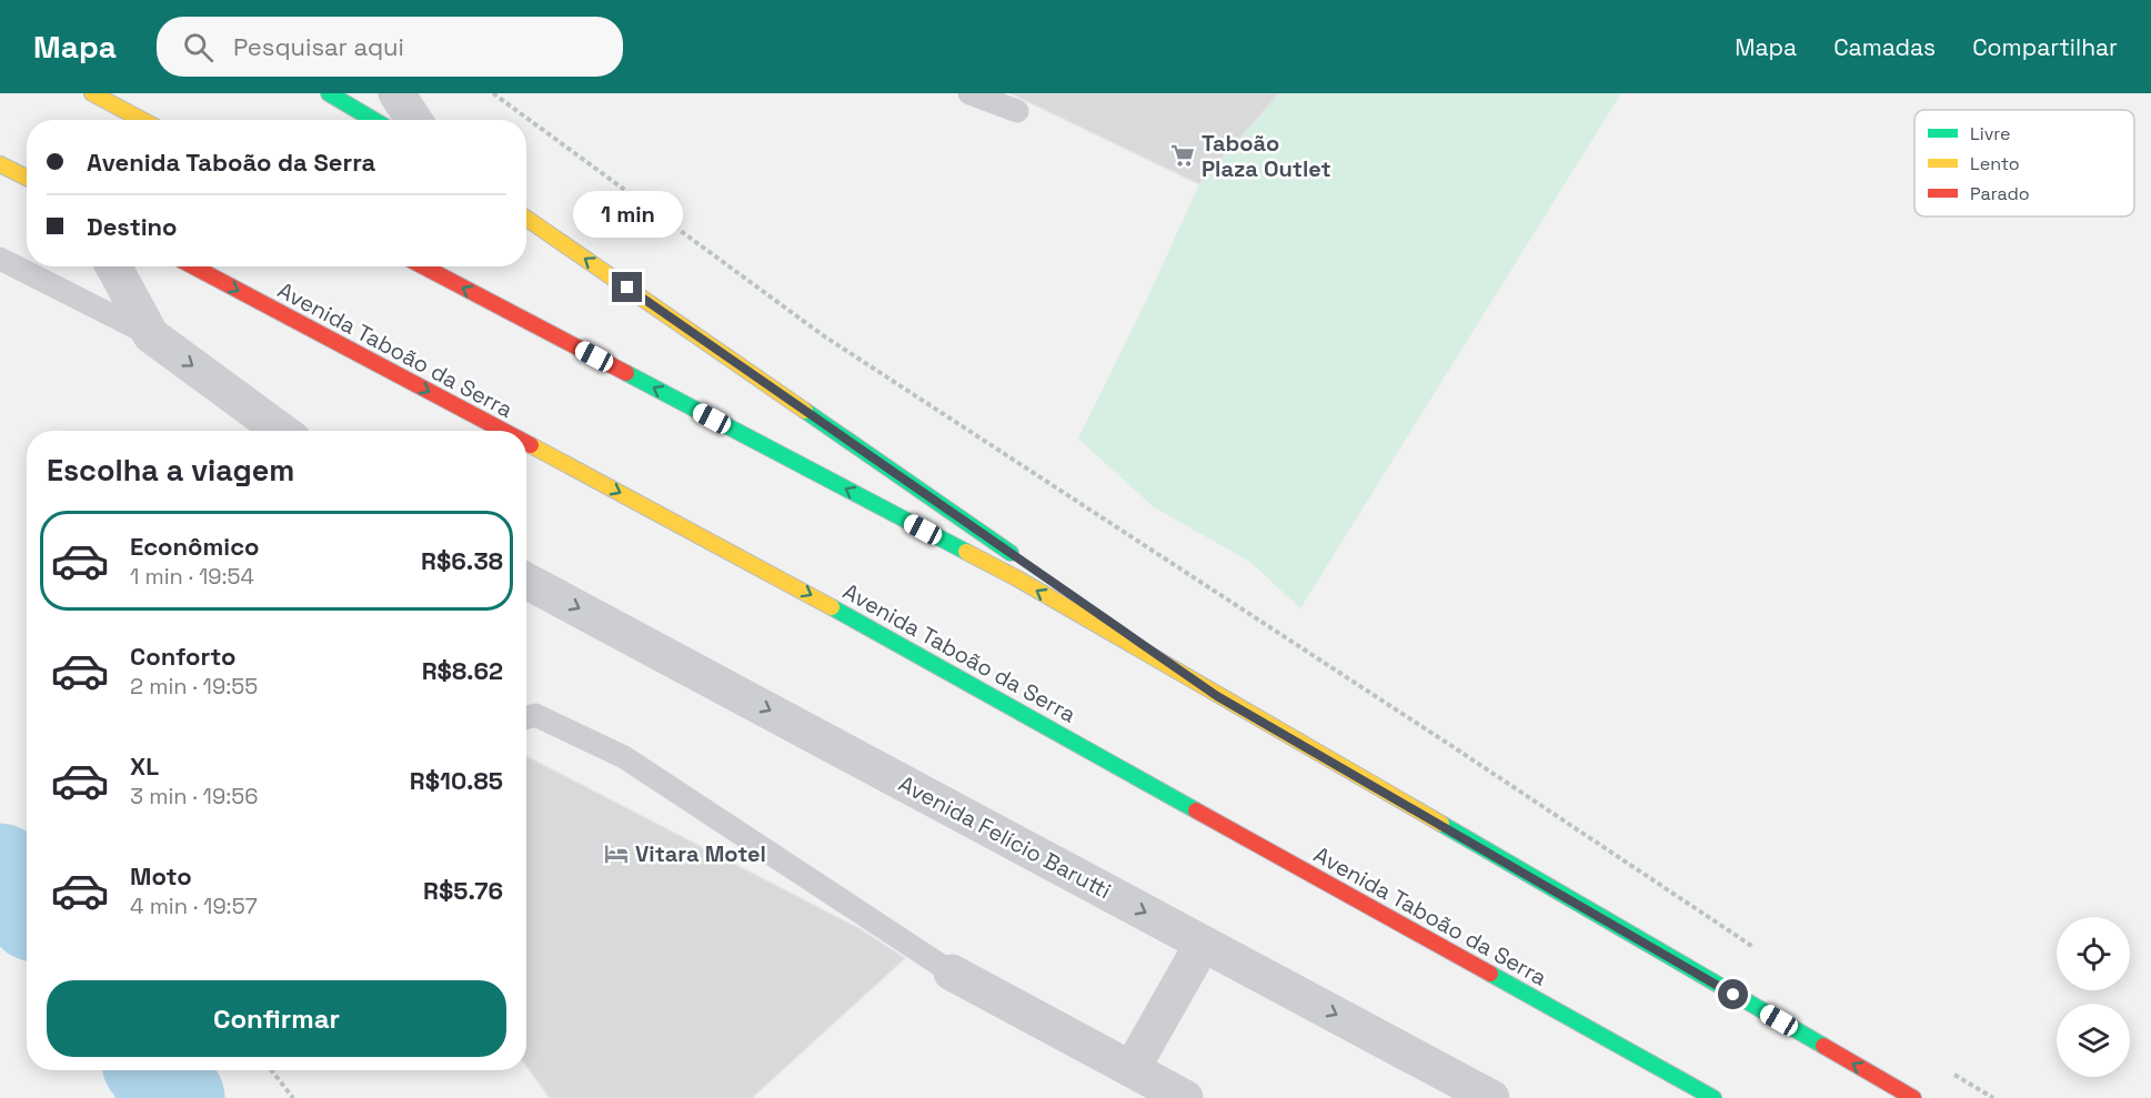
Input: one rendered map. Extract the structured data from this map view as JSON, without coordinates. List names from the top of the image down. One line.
{"streets":{"highway":["Avenida Taboão da Serra"],"street":["Avenida Felício Barutti"]},"one_way":["Avenida Felício Barutti"],"places":{"supermarket":["Taboão Plaza Outlet"],"hotel":["Vitara Motel"]},"legend":["Livre","Lento","Parado"],"page":{"header":"Mapa","search":"Pesquisar aqui","nav":["Mapa","Camadas","Compartilhar"],"banner":["Avenida Taboão da Serra","Destino"],"bubble":"1 min","heading":"Escolha a viagem","list":[{"name":"Econômico","note":"1 min · 19:54","value":"R$6.38"},{"name":"Conforto","note":"2 min · 19:55","value":"R$8.62"},{"name":"XL","note":"3 min · 19:56","value":"R$10.85"},{"name":"Moto","note":"4 min · 19:57","value":"R$5.76"}],"buttons":"Confirmar"}}
